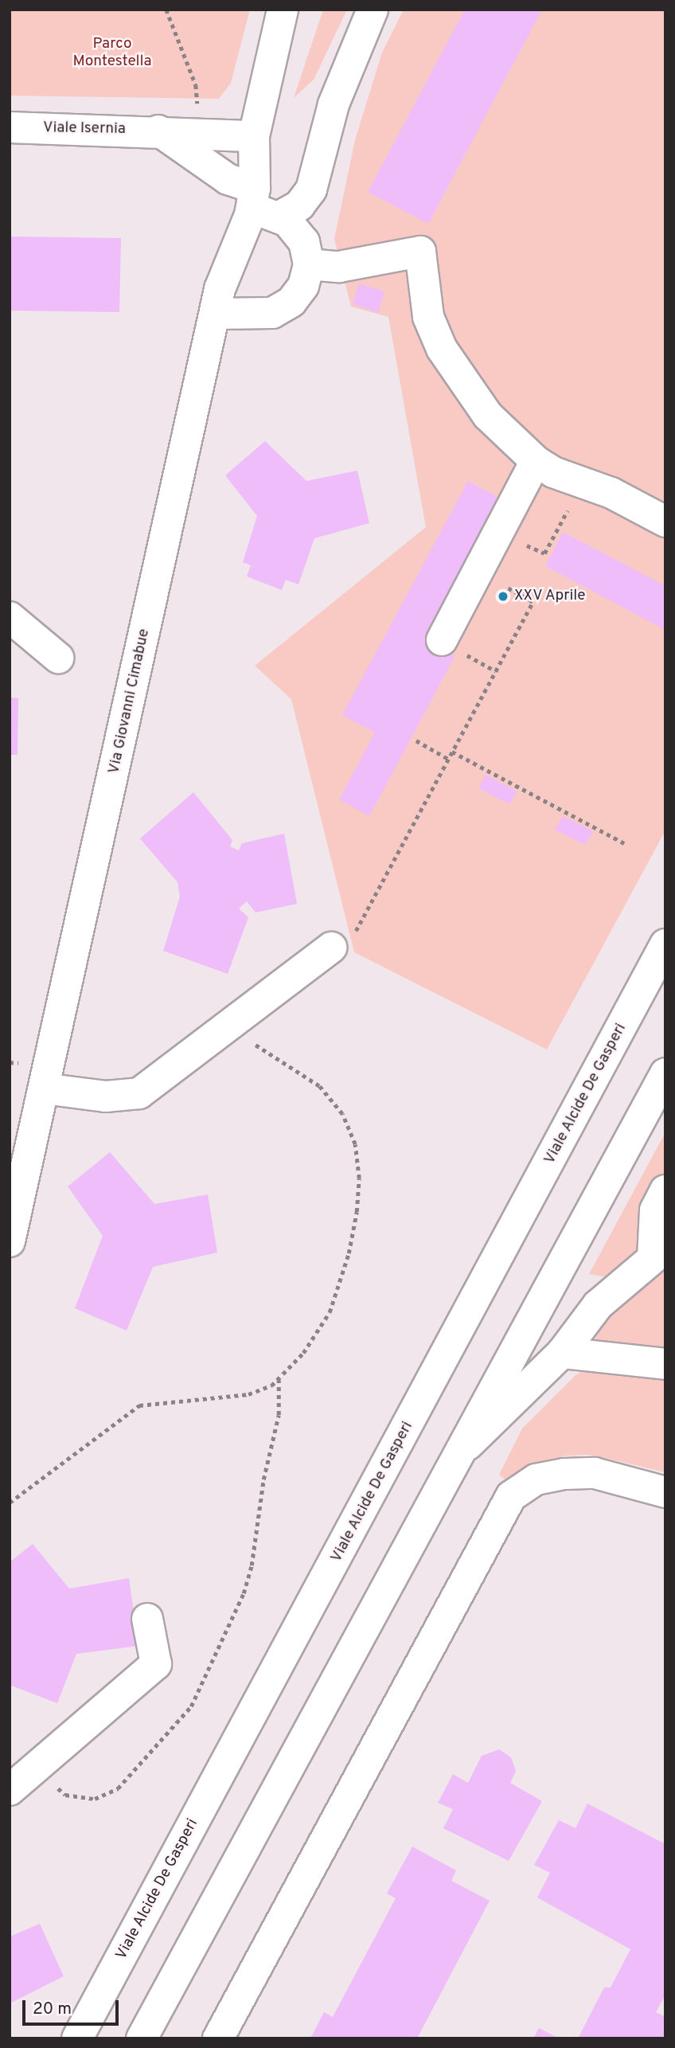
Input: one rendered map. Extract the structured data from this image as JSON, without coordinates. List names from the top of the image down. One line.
{"streets":{"main road":["Viale Isernia","Via Giovanni Cimabue","Viale Alcide De Gasperi"]},"crossings":[["Viale Isernia","Via Giovanni Cimabue"]],"parks":["Parco Montestella"],"places":["XXV Aprile"],"scale_bar":"20 m"}
